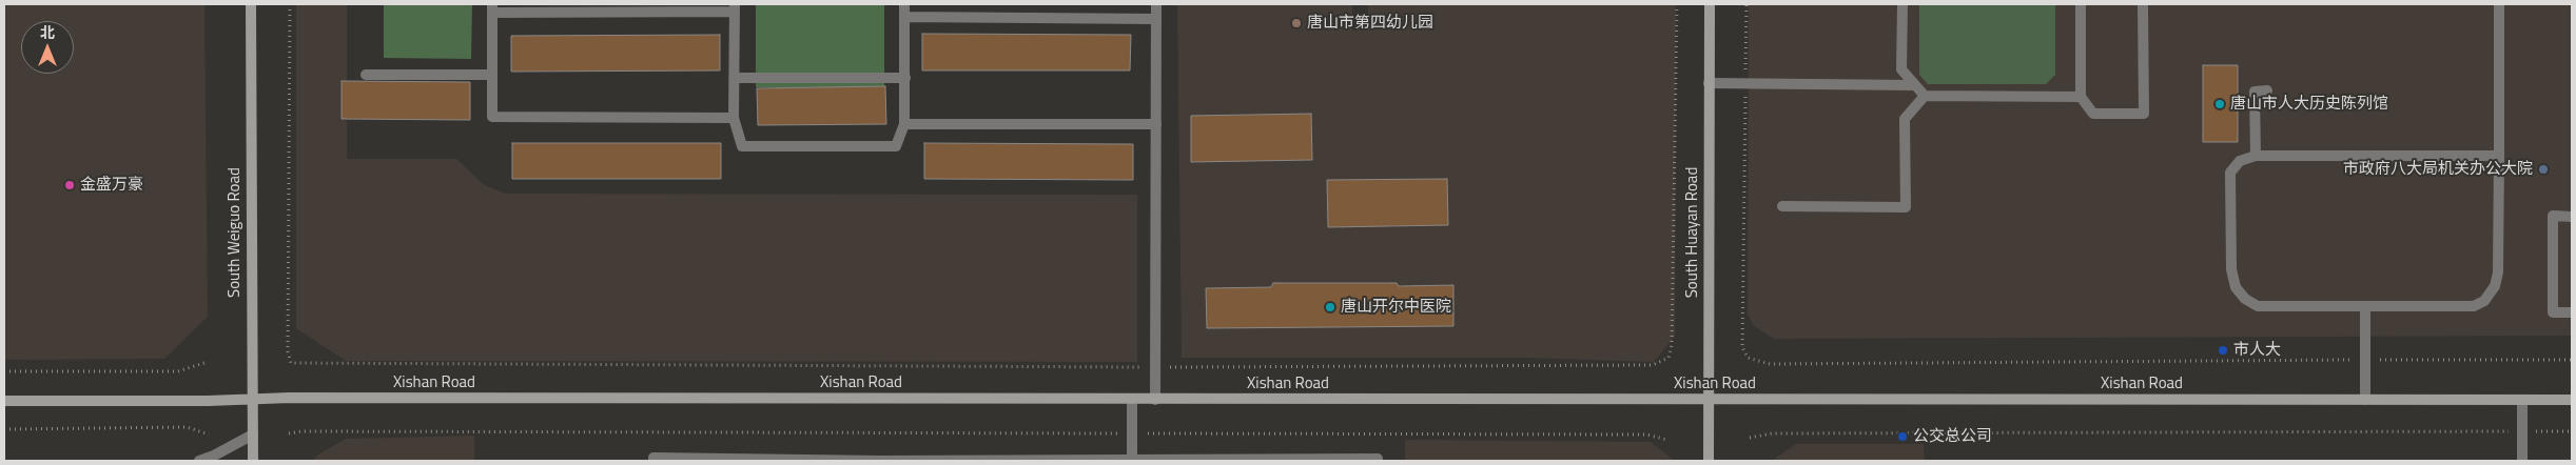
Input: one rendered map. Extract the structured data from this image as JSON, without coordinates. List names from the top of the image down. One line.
{"streets":{"street":["South Weiguo Road","South Huayan Road","Xishan Road"]},"crossings":[["South Weiguo Road","Xishan Road"],["South Huayan Road","Xishan Road"]],"places":["唐山市第四幼儿园","唐山市人大历史陈列馆","市政府八大局机关办公大院","金盛万豪","唐山开尔中医院","市人大","公交总公司"],"north":"top"}
